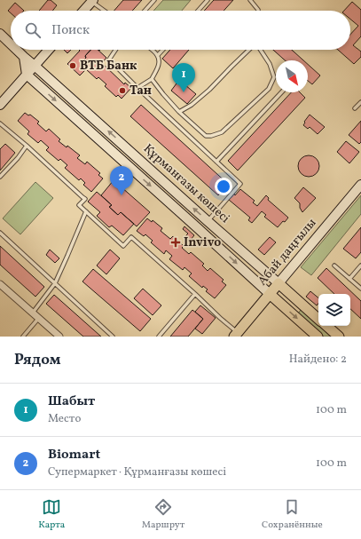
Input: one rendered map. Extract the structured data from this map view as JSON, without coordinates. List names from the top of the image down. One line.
{"streets":{"main road":["Құрманғазы көшесі","Абай даңғылы"]},"crossings":[["Құрманғазы көшесі","Абай даңғылы"]],"places":{"other":["ВТБ Банк","Тан"],"health":["Invivo"]},"north":"bottom right","page":{"search":"Поиск","pins":["1","2"],"heading":["Рядом","Найдено: 2"],"list":[{"mark":"1","name":"Шабыт","note":"Место","value":"100 m"},{"mark":"2","name":"Biomart","note":"Супермаркет · Құрманғазы көшесі","value":"100 m"}],"nav":["Карта","Маршрут","Сохранённые"]}}
